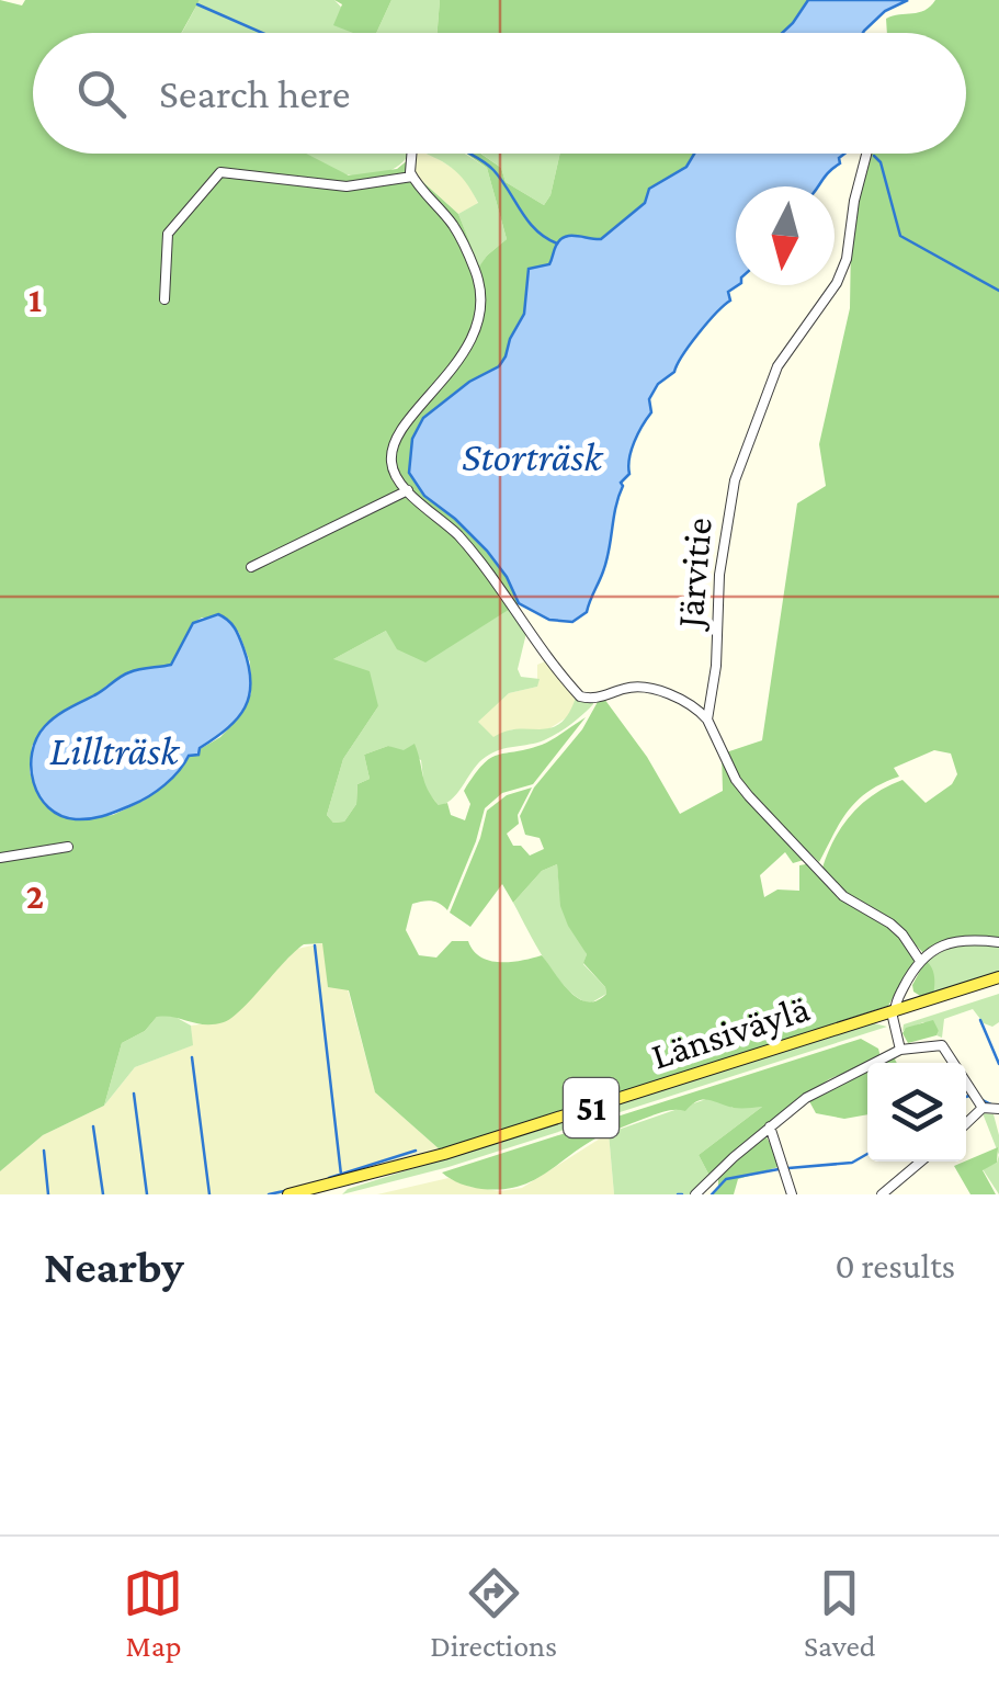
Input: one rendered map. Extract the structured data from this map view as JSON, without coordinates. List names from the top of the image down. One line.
{"streets":{"main road":["Länsiväylä","51"],"street":["Järvitie"]},"water":["Storträsk","Lillträsk"],"north":"bottom","page":{"search":"Search here","heading":["Nearby","0 results"],"nav":["Map","Directions","Saved"]},"grid":{"rows":["1","2"]}}
